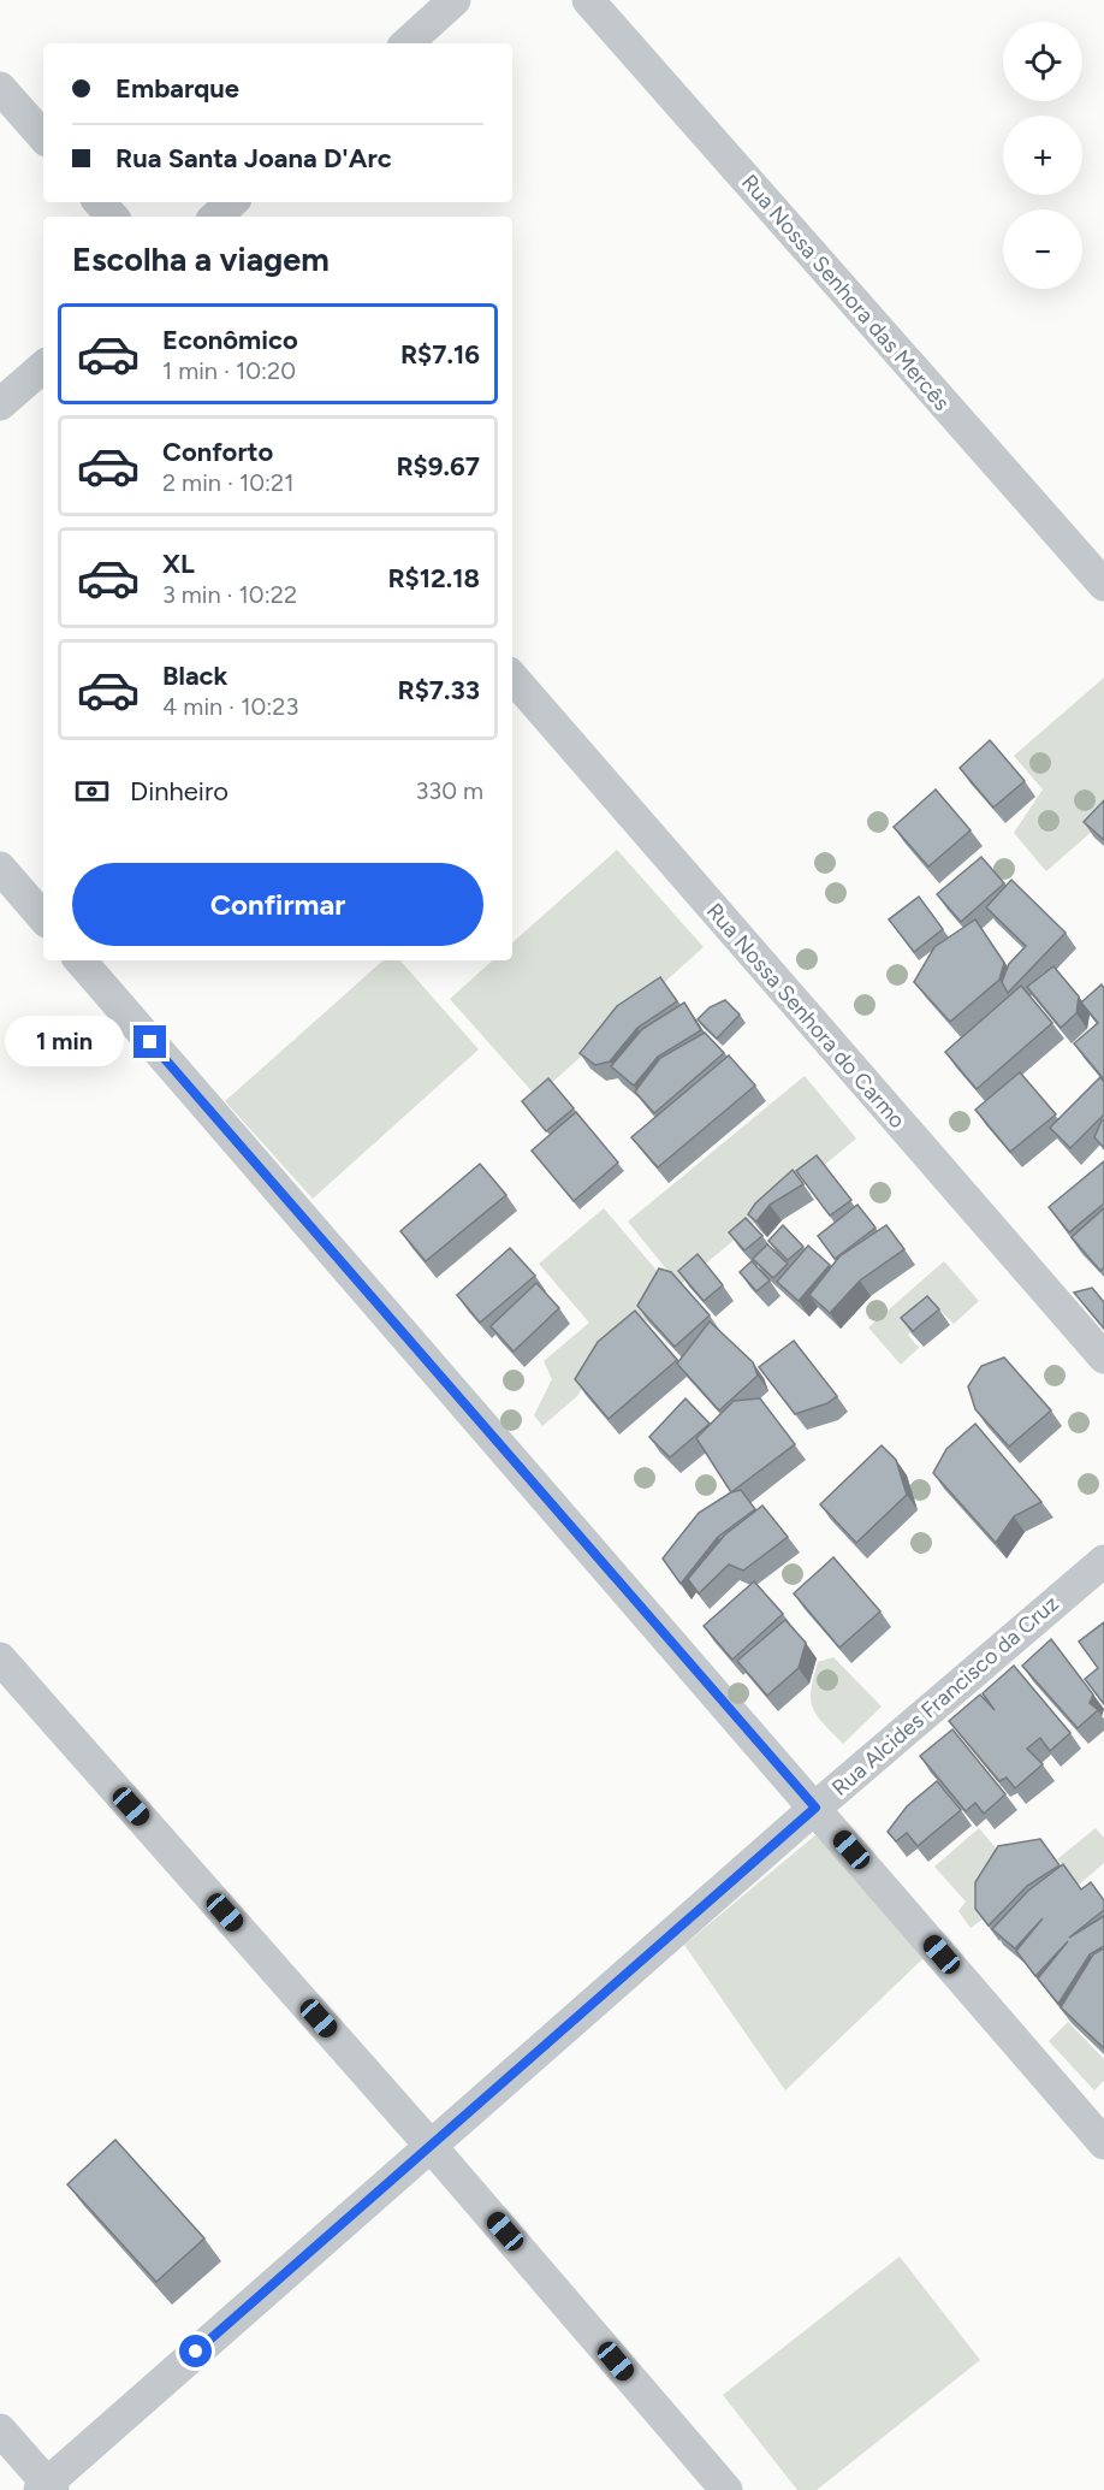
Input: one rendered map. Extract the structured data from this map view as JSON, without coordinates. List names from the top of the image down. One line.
{"streets":{"street":["Rua Nossa Senhora das Mercês","Rua Nossa Senhora do Carmo","Rua Alcides Francisco da Cruz"]},"page":{"map_buttons":["+","−"],"banner":["Embarque","Rua Santa Joana D'Arc"],"heading":"Escolha a viagem","list":[{"name":"Econômico","note":"1 min · 10:20","value":"R$7.16"},{"name":"Conforto","note":"2 min · 10:21","value":"R$9.67"},{"name":"XL","note":"3 min · 10:22","value":"R$12.18"},{"name":"Black","note":"4 min · 10:23","value":"R$7.33"}],"pay":["Dinheiro","330 m"],"buttons":"Confirmar","bubble":"1 min"}}
